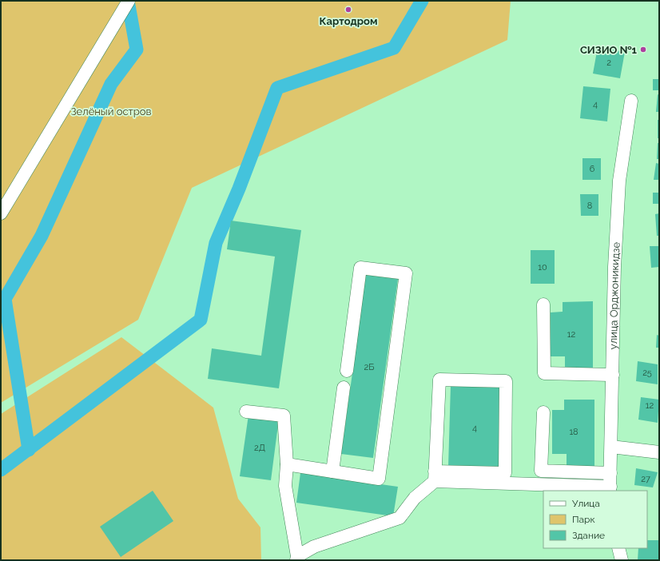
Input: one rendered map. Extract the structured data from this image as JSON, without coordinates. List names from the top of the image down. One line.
{"streets":{"street":["улица Орджоникидзе"]},"parks":["Зелёный остров"],"places":["Картодром","СИЗИО №1"],"house_numbers":["2","4","6","8","10","12","2Б","25","12","4","18","2Д","27"],"legend":["Улица","Парк","Здание"]}
